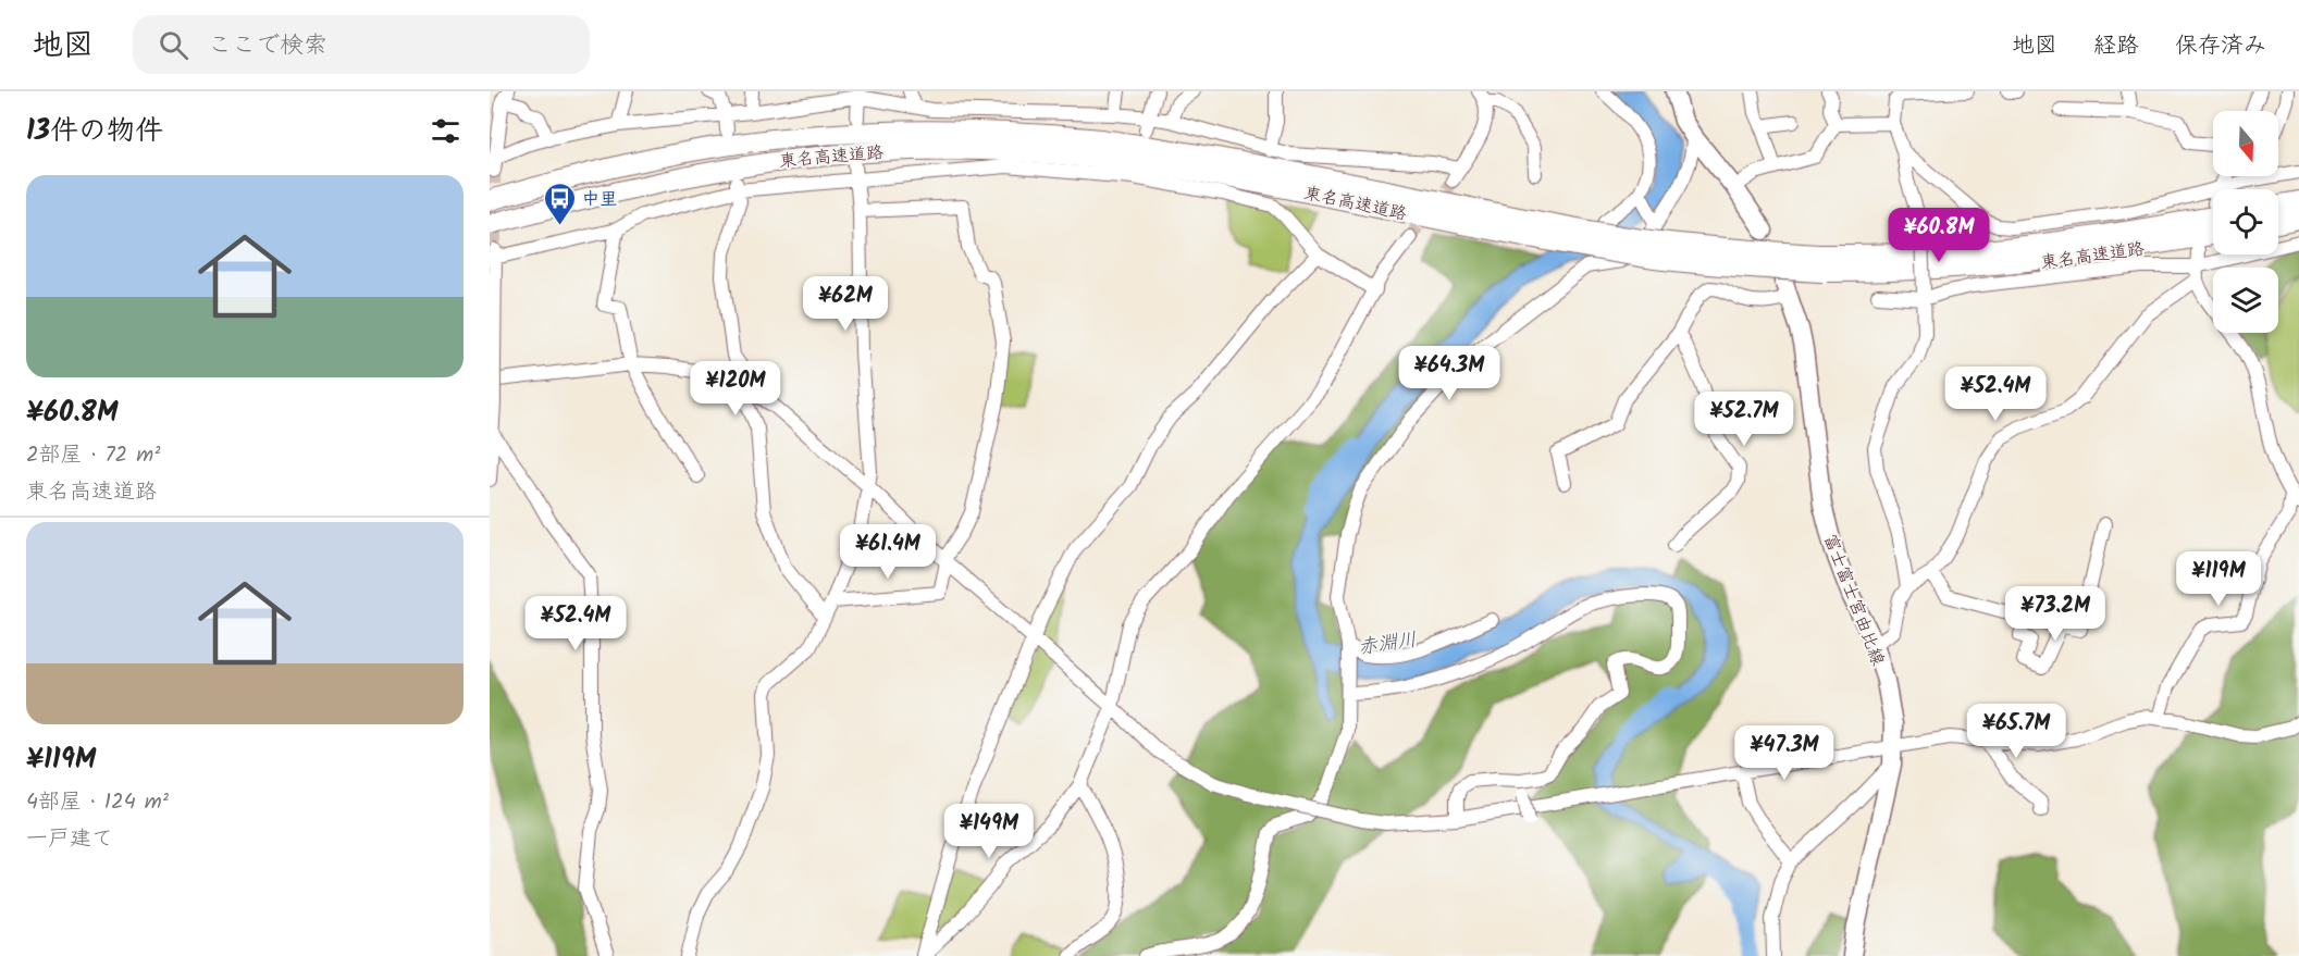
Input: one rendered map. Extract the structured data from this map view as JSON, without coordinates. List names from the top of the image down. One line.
{"streets":{"highway":["東名高速道路"],"main road":["富士富士宮由比線"]},"water":["赤淵川"],"places":{"bus stop":["中里"]},"north":"bottom","page":{"header":"地図","search":"ここで検索","nav":["地図","経路","保存済み"],"heading":"13件の物件","list":[{"name":"¥60.8M","note":"2部屋 · 72 m² · 東名高速道路"},{"name":"¥119M","note":"4部屋 · 124 m² · 一戸建て"}],"price":["¥60.8M","¥62M","¥64.3M","¥120M","¥52.4M","¥52.7M","¥61.4M","¥119M","¥73.2M","¥52.4M","¥65.7M","¥47.3M","¥149M"]}}
